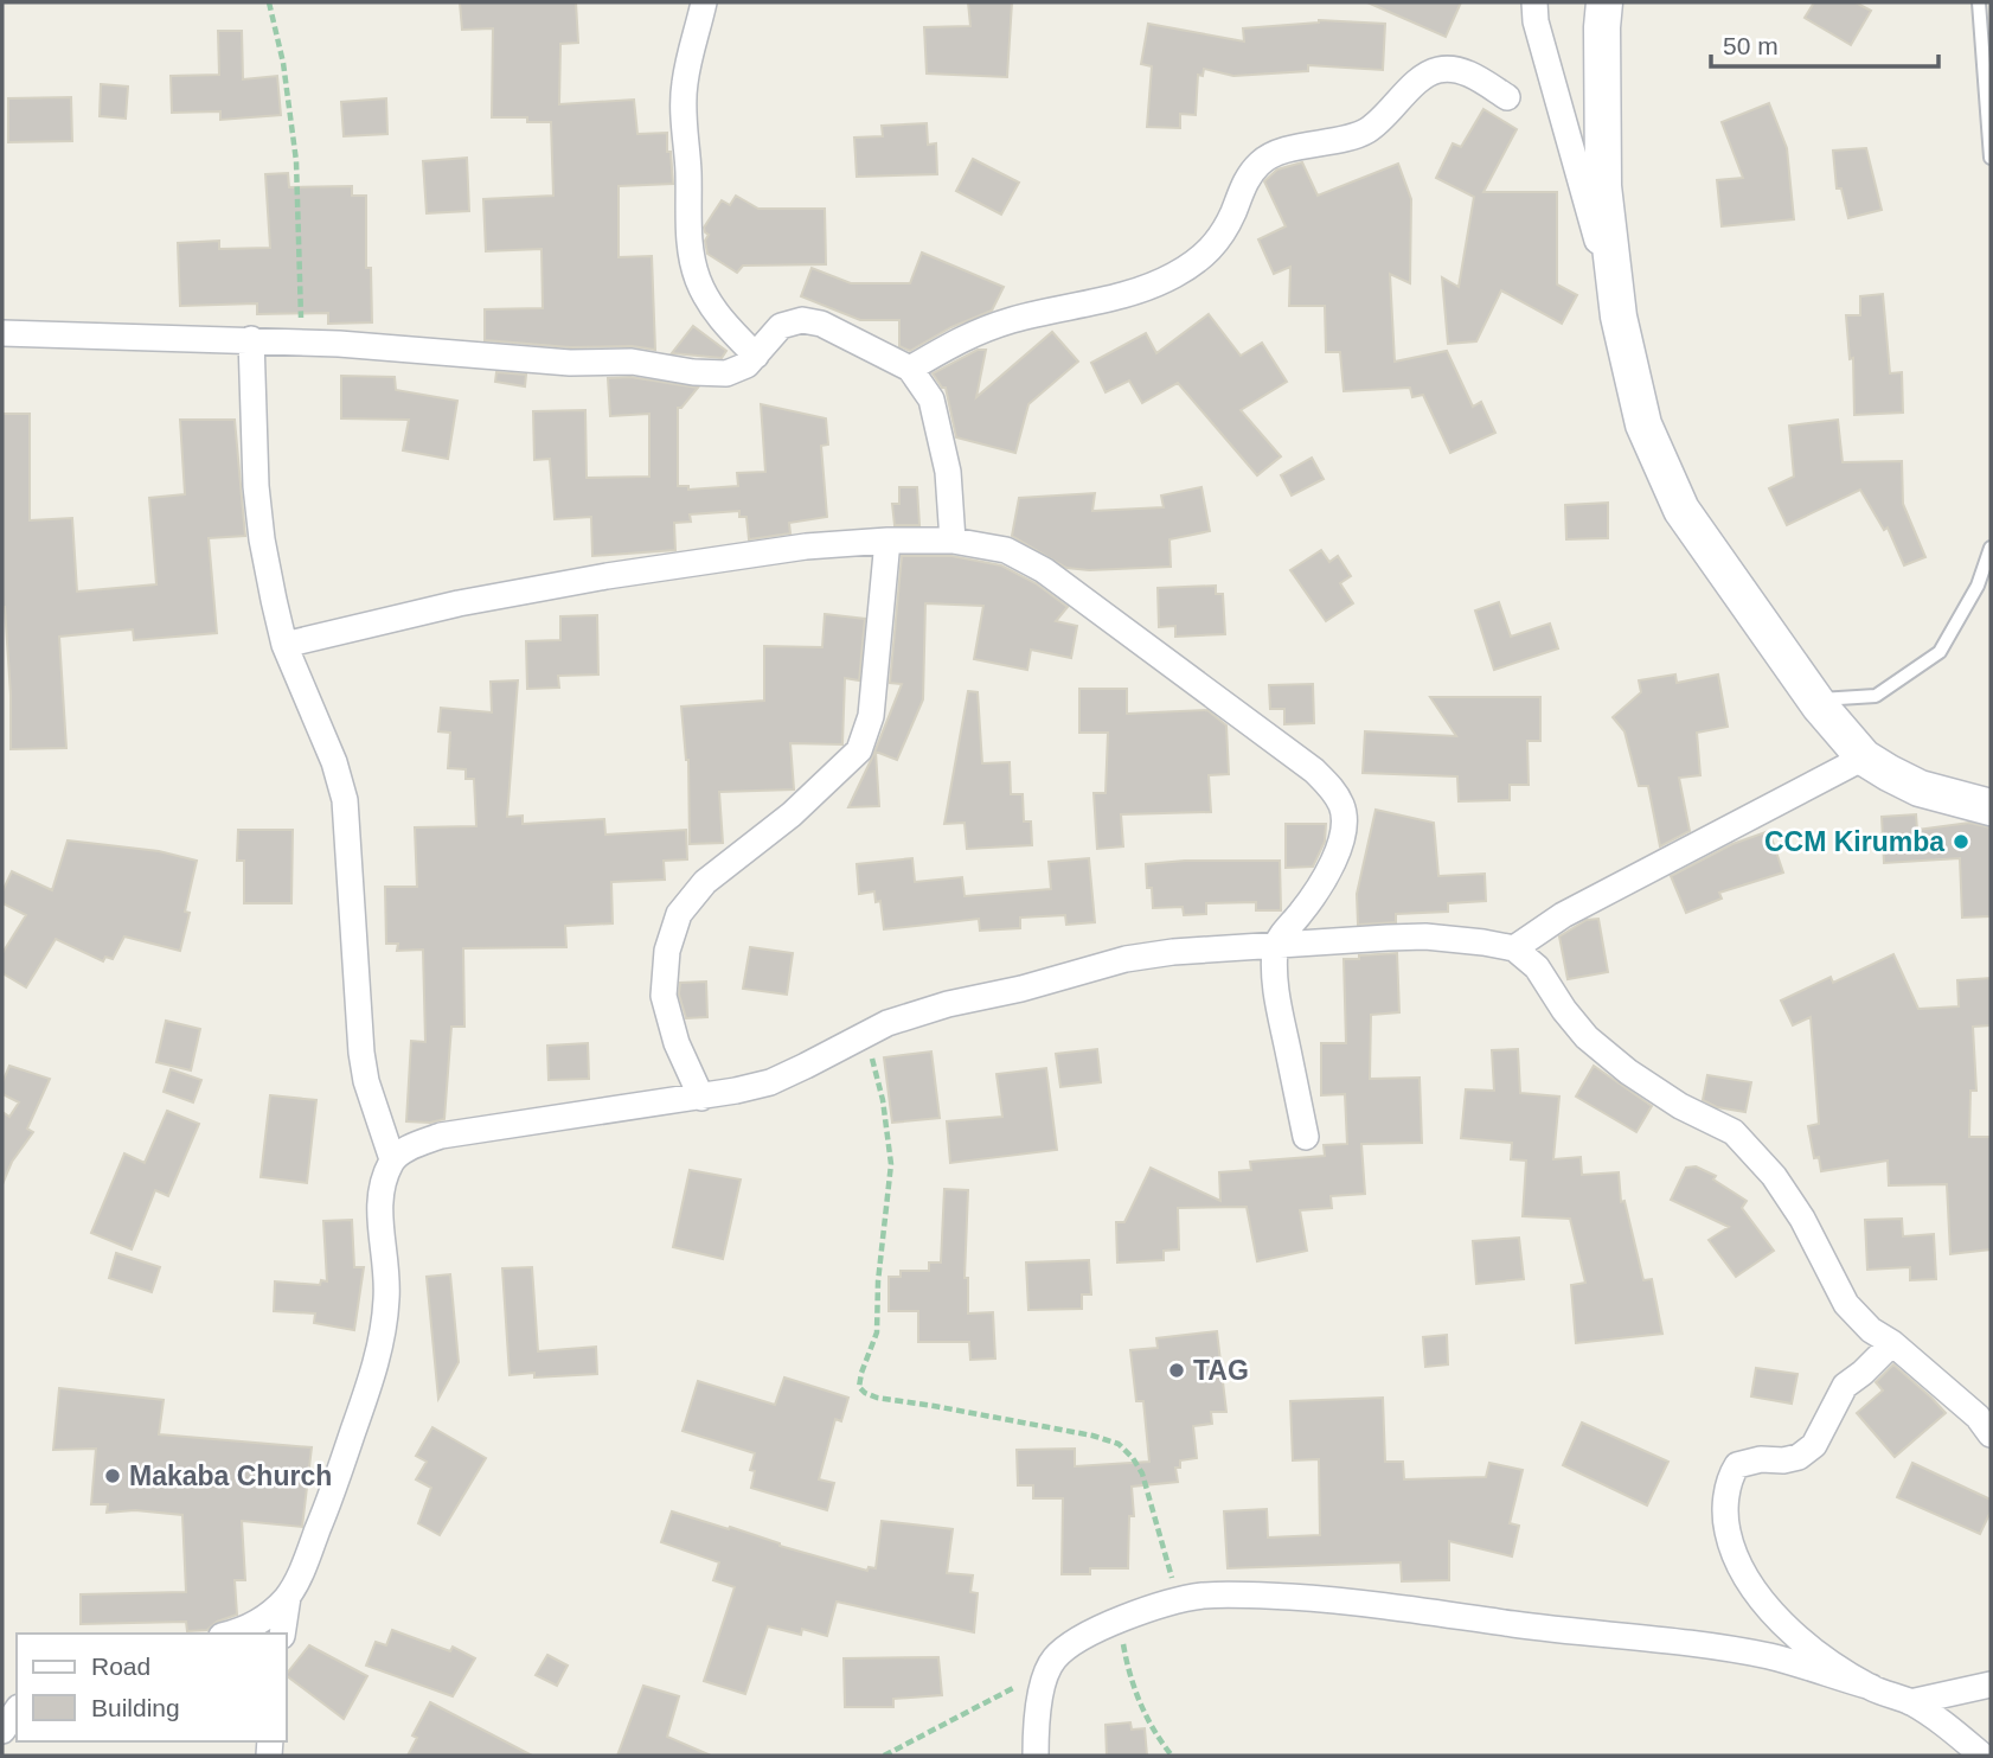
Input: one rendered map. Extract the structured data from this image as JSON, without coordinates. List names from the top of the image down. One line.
{"places":["CCM Kirumba","TAG","Makaba Church"],"legend":["Road","Building"],"scale_bar":"50 m"}
